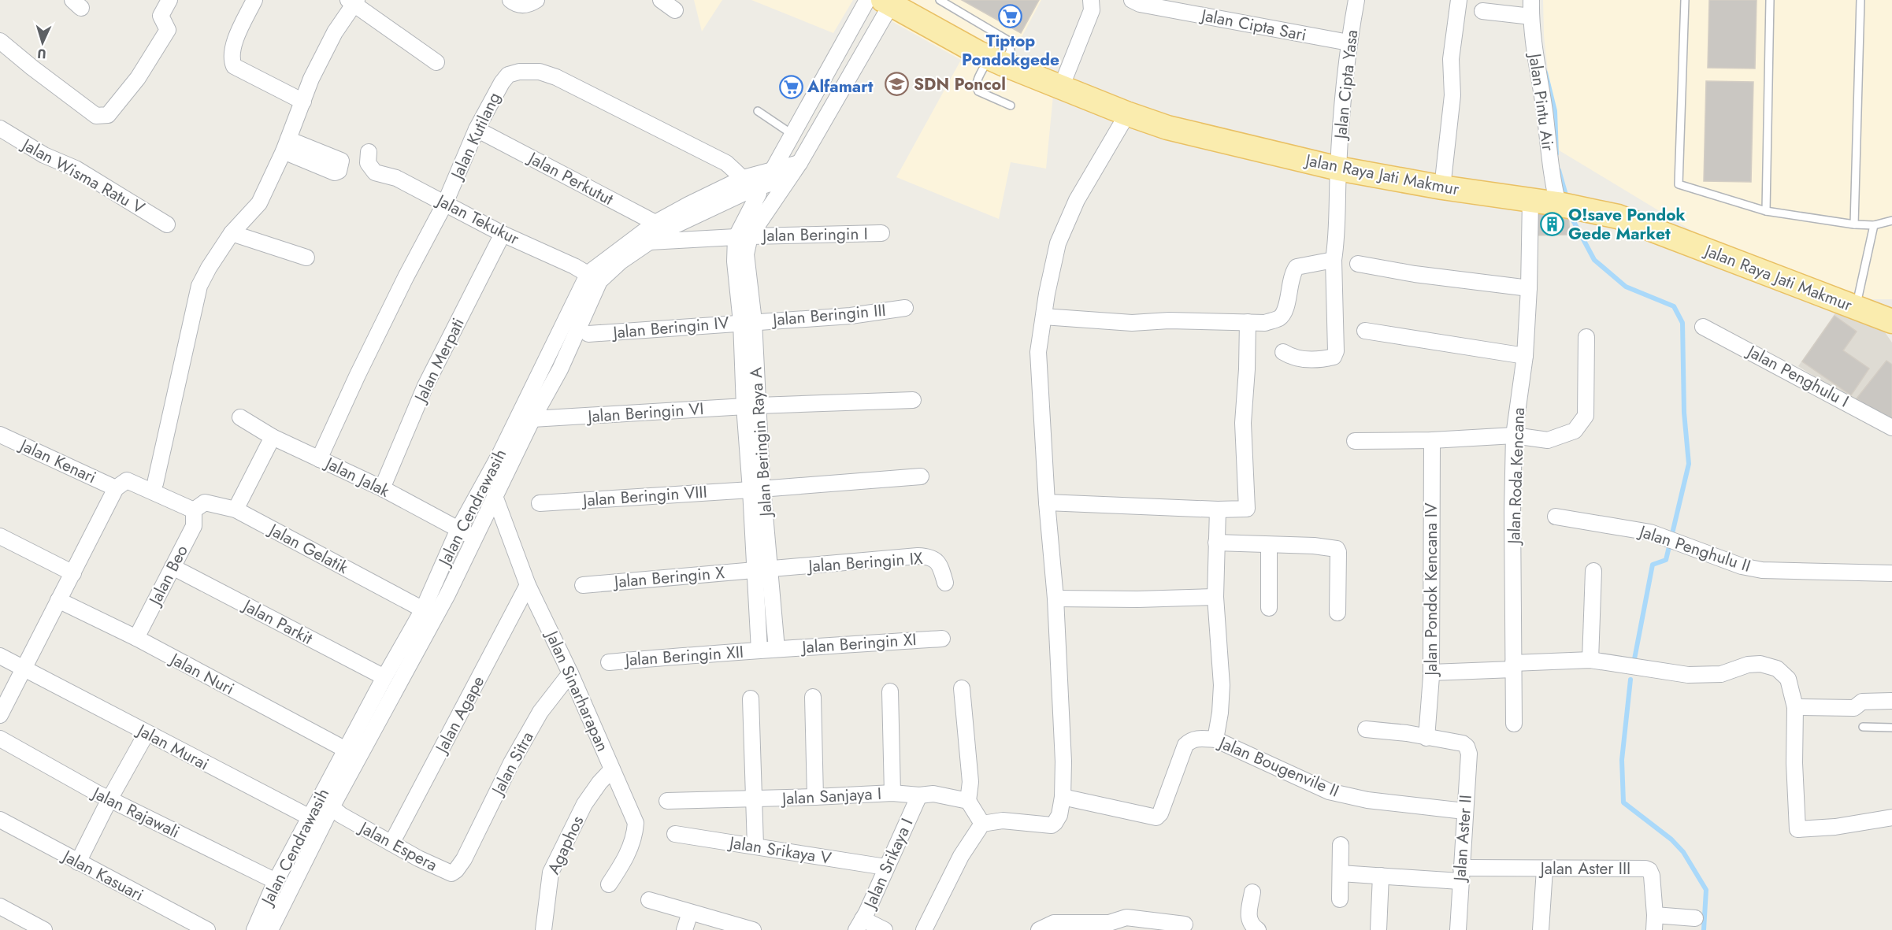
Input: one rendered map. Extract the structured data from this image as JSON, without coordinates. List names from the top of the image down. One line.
{"streets":{"main road":["Jalan Raya Jati Makmur"],"street":["Jalan Cipta Sari","Jalan Cipta Yasa","Jalan Pintu Air","Jalan Kutilang","Jalan Wisma Ratu V","Jalan Perkutut","Jalan Tekukur","Jalan Beringin I","Jalan Beringin III","Jalan Beringin IV","Jalan Merpati","Jalan Penghulu I","Jalan Beringin VI","Jalan Kenari","Jalan Roda Kencana","Jalan Jalak","Jalan Beringin VIII","Jalan Cendrawasih","Jalan Gelatik","Jalan Penghulu II","Jalan Beringin IX","Jalan Beo","Jalan Beringin X","Jalan Pondok Kencana IV","Jalan Parkit","Jalan Beringin XI","Jalan Beringin XII","Jalan Nuri","Jalan Sinarharapan","Jalan Agape","Jalan Murai","Jalan Sitra","Jalan Bougenvile II","Jalan Sanjaya I","Jalan Rajawali","Jalan Aster II","Agaphos","Jalan Espera","Jalan Srikaya V","Jalan Srikaya I","Jalan Aster III","Jalan Kasuari"]},"crossings":[["Jalan Cipta Sari","Jalan Cipta Yasa"],["Jalan Cipta Yasa","Jalan Raya Jati Makmur"],["Jalan Pintu Air","Jalan Raya Jati Makmur"],["Jalan Kutilang","Jalan Perkutut"],["Jalan Kutilang","Jalan Tekukur"],["Jalan Kutilang","Jalan Jalak"],["Jalan Kutilang","Jalan Cendrawasih"],["Jalan Raya Jati Makmur","Jalan Roda Kencana"],["Jalan Perkutut","Jalan Cendrawasih"],["Jalan Tekukur","Jalan Merpati"],["Jalan Tekukur","Jalan Cendrawasih"],["Jalan Beringin I","Jalan Cendrawasih"],["Jalan Beringin III","Jalan Beringin IV"],["Jalan Merpati","Jalan Jalak"],["Jalan Beringin VI","Jalan Cendrawasih"],["Jalan Kenari","Jalan Gelatik"],["Jalan Kenari","Jalan Beo"],["Jalan Jalak","Jalan Cendrawasih"],["Jalan Cendrawasih","Jalan Gelatik"],["Jalan Cendrawasih","Jalan Parkit"],["Jalan Cendrawasih","Jalan Nuri"],["Jalan Cendrawasih","Jalan Sinarharapan"],["Jalan Cendrawasih","Jalan Murai"],["Jalan Cendrawasih","Jalan Rajawali"],["Jalan Cendrawasih","Jalan Espera"],["Jalan Gelatik","Jalan Beo"],["Jalan Beringin IX","Jalan Beringin X"],["Jalan Beo","Jalan Parkit"],["Jalan Beo","Jalan Nuri"],["Jalan Pondok Kencana IV","Jalan Aster II"],["Jalan Beringin XI","Jalan Beringin XII"],["Jalan Sinarharapan","Jalan Agape"],["Jalan Sinarharapan","Jalan Sitra"],["Jalan Sinarharapan","Agaphos"],["Jalan Agape","Jalan Espera"],["Jalan Sitra","Jalan Espera"],["Jalan Bougenvile II","Jalan Aster II"],["Jalan Sanjaya I","Jalan Srikaya I"],["Jalan Aster II","Jalan Aster III"],["Jalan Srikaya V","Jalan Srikaya I"]],"places":{"supermarket":["Tiptop Pondokgede","Alfamart"],"school or university":["SDN Poncol"],"building":["O!save Pondok Gede Market"]},"north":"bottom"}
